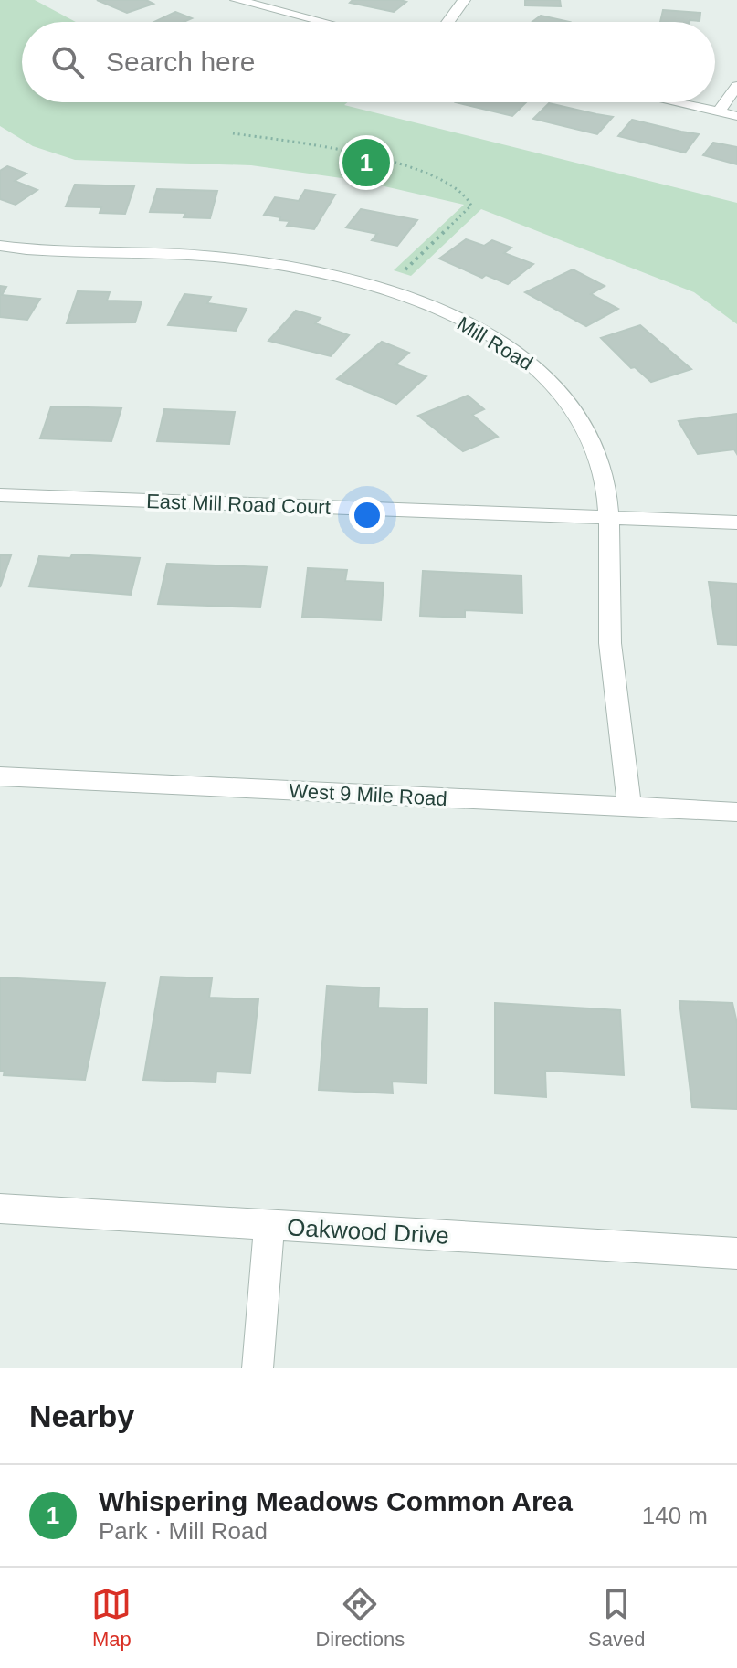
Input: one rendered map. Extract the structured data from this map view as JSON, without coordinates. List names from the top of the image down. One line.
{"streets":{"street":["Mill Road","East Mill Road Court","West 9 Mile Road","Oakwood Drive"]},"crossings":[["Mill Road","East Mill Road Court"],["Mill Road","West 9 Mile Road"]],"page":{"search":"Search here","pins":"1","heading":"Nearby","list":[{"mark":"1","name":"Whispering Meadows Common Area","note":"Park · Mill Road","value":"140 m"}],"nav":["Map","Directions","Saved"]}}
